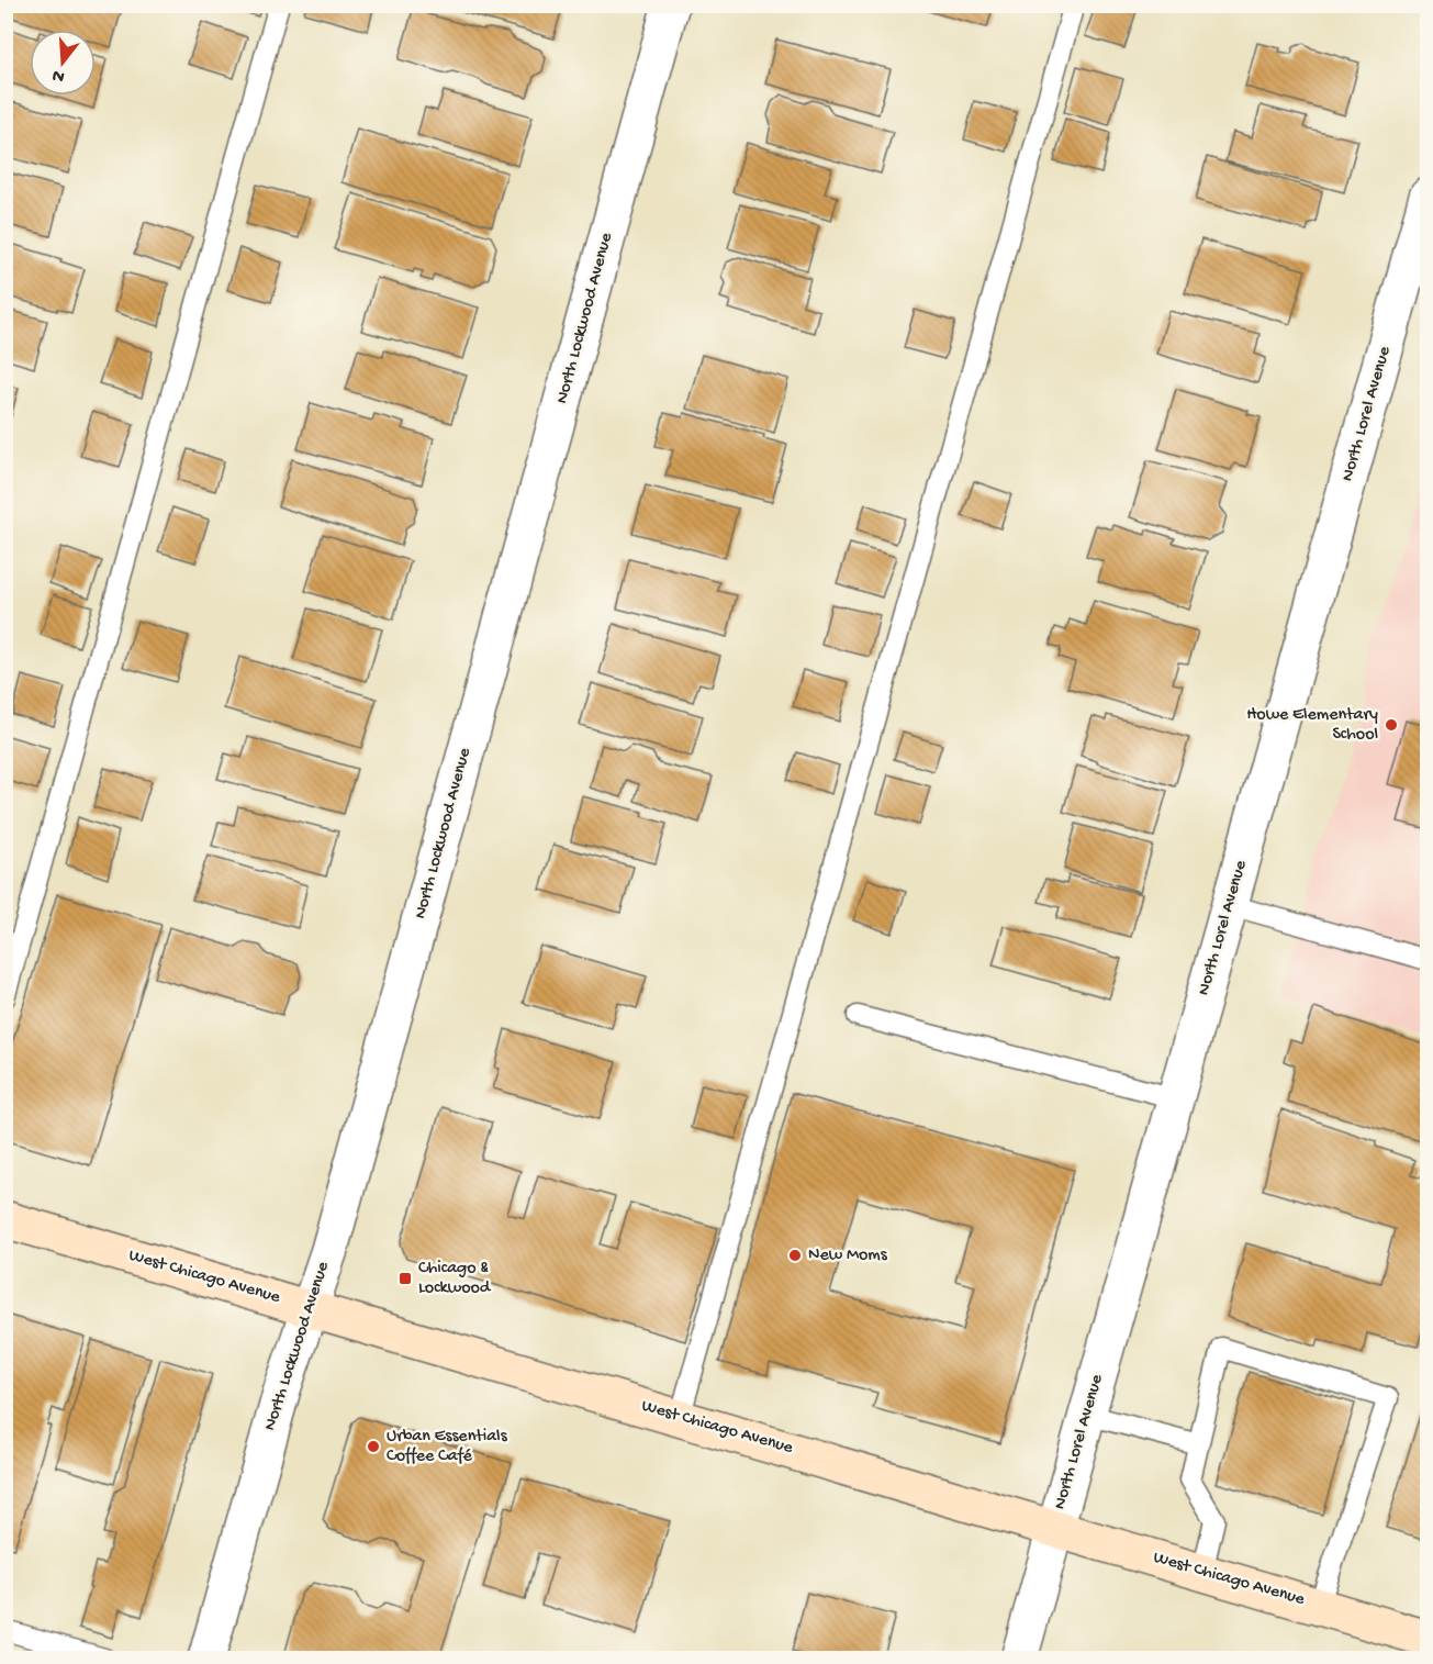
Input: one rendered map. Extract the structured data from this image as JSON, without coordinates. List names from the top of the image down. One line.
{"streets":{"main road":["West Chicago Avenue"],"street":["North Lockwood Avenue","North Lorel Avenue"]},"crossings":[["North Lockwood Avenue","West Chicago Avenue"],["North Lorel Avenue","West Chicago Avenue"]],"places":{"other":["Howe Elementary School","New Moms","Urban Essentials Coffee Café"],"transit":["Chicago & Lockwood"]},"north":"bottom"}
